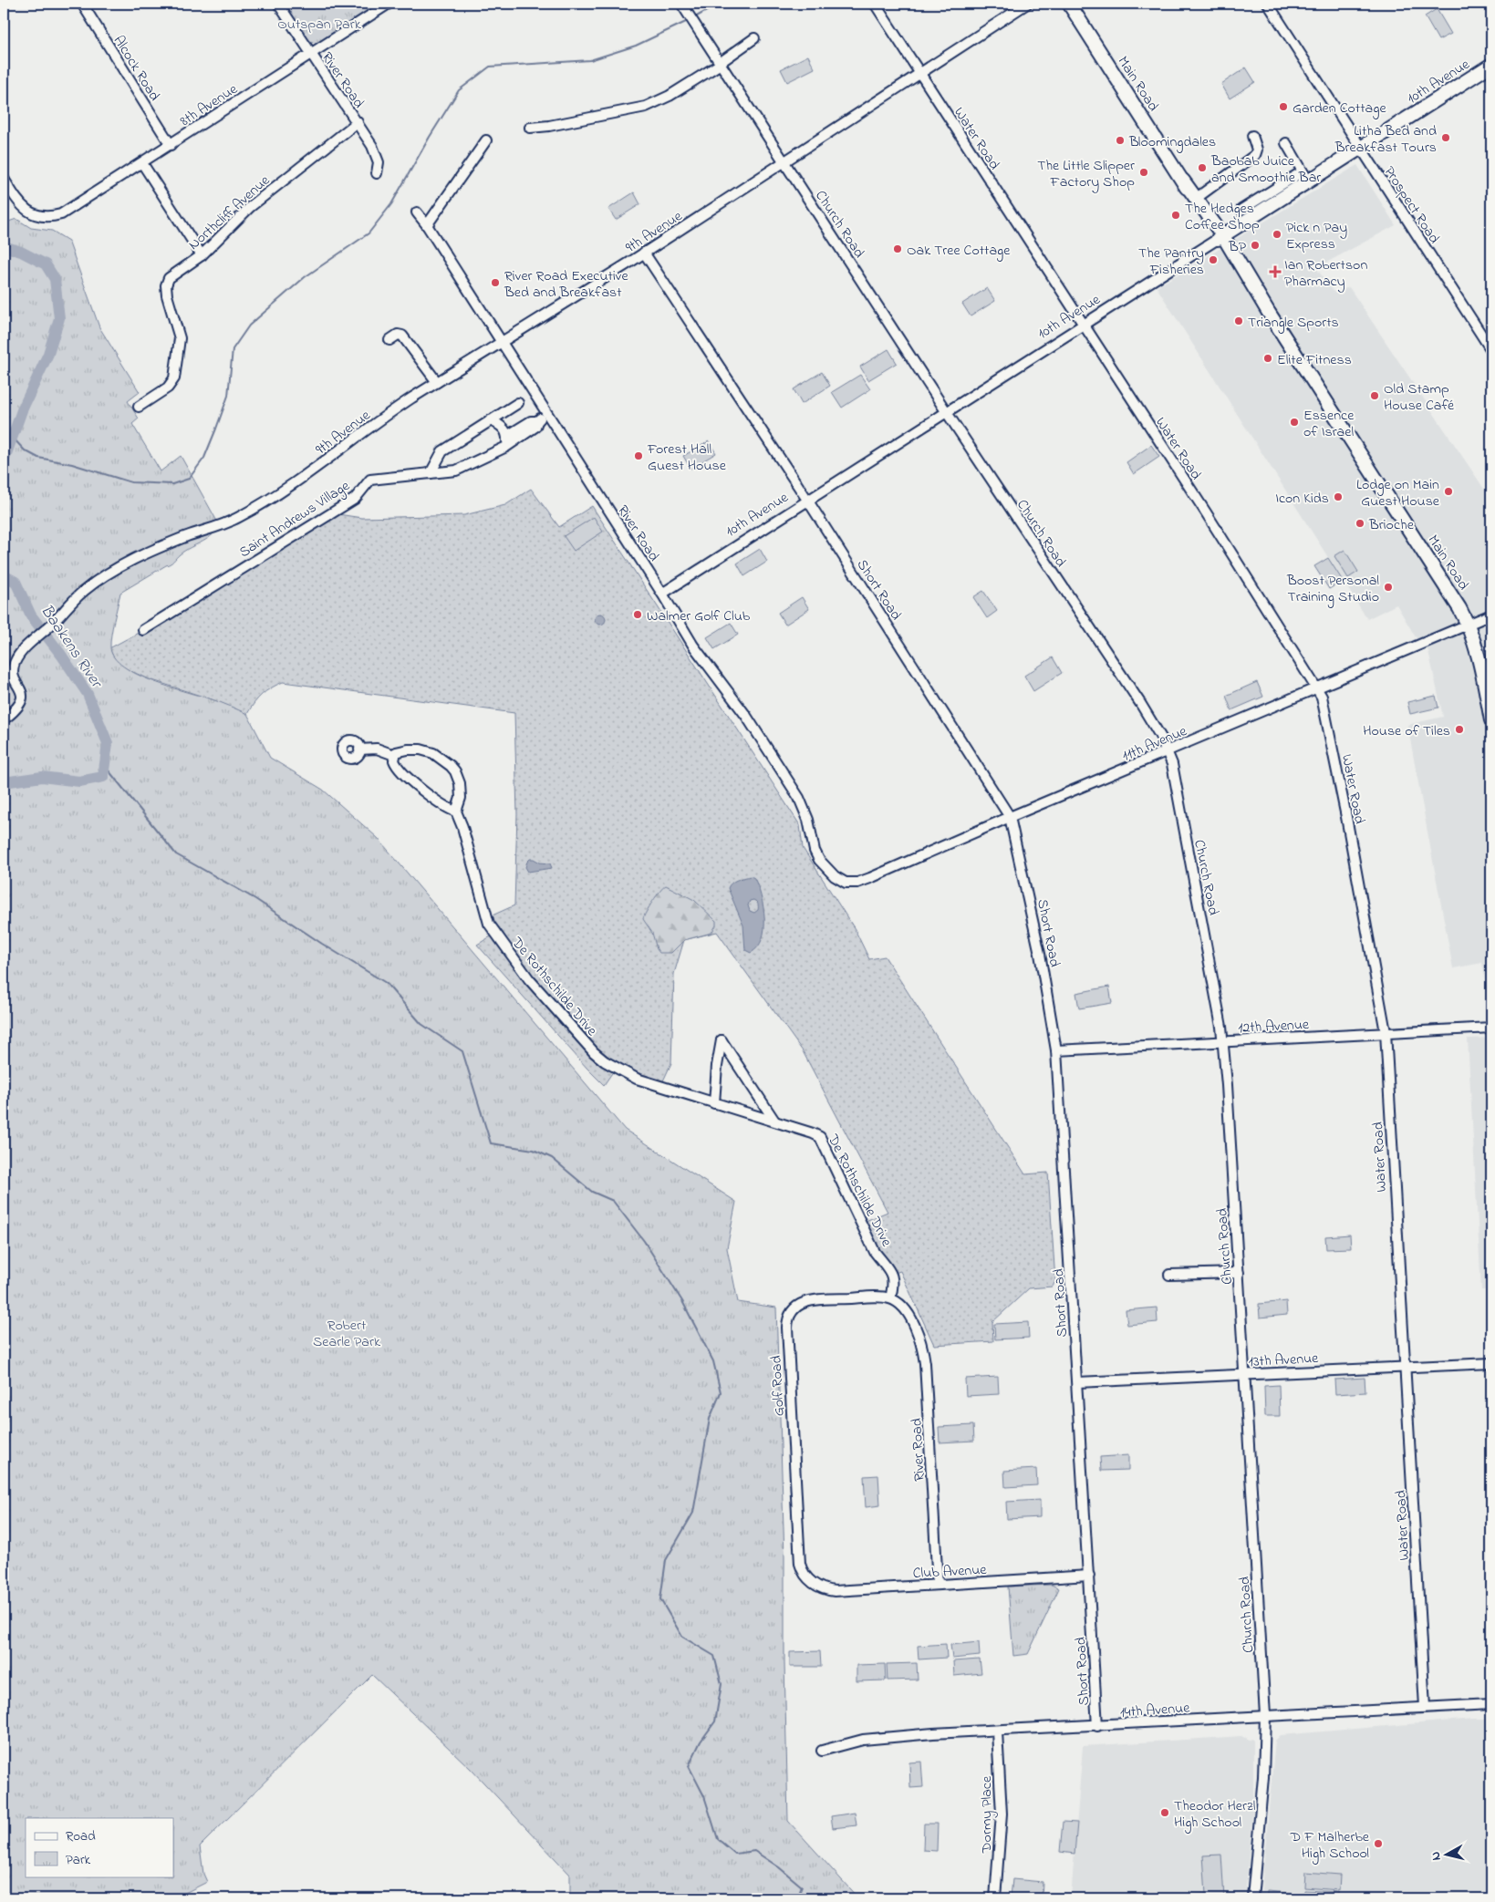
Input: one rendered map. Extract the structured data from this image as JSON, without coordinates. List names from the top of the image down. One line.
{"streets":{"main road":["10th Avenue","Main Road"],"street":["Alcock Road","River Road","8th Avenue","Water Road","Prospect Road","Northcliff Avenue","Church Road","9th Avenue","Saint Andrews Village","Short Road","11th Avenue","De Rothschilde Drive","12th Avenue","13th Avenue","Golf Road","Club Avenue","14th Avenue","Dormy Place"]},"crossings":[["Alcock Road","8th Avenue"],["River Road","10th Avenue"],["River Road","8th Avenue"],["River Road","Northcliff Avenue"],["River Road","9th Avenue"],["River Road","Saint Andrews Village"],["River Road","11th Avenue"],["River Road","De Rothschilde Drive"],["River Road","Golf Road"],["River Road","Club Avenue"],["10th Avenue","Main Road"],["10th Avenue","Water Road"],["10th Avenue","Prospect Road"],["10th Avenue","Church Road"],["10th Avenue","Short Road"],["Main Road","11th Avenue"],["Water Road","9th Avenue"],["Water Road","11th Avenue"],["Water Road","12th Avenue"],["Water Road","13th Avenue"],["Water Road","14th Avenue"],["Church Road","9th Avenue"],["Church Road","11th Avenue"],["Church Road","12th Avenue"],["Church Road","13th Avenue"],["Church Road","14th Avenue"],["9th Avenue","Short Road"],["Short Road","11th Avenue"],["Short Road","12th Avenue"],["Short Road","13th Avenue"],["Short Road","Club Avenue"],["Short Road","14th Avenue"],["De Rothschilde Drive","Golf Road"],["Golf Road","Club Avenue"],["14th Avenue","Dormy Place"]],"water":["Baakens River"],"parks":["Outspan Park","Robert Searle Park"],"places":{"other":["Garden Cottage","Litha Bed and Breakfast Tours","Bloomingdales","Baobab Juice and Smoothie Bar","The Little Slipper Factory Shop","The Hedges Coffee Shop","Pick n Pay Express","BP","Oak Tree Cottage","The Pantry Fisheries","River Road Executive Bed and Breakfast","Triangle Sports","Elite Fitness","Old Stamp House Café","Essence of Israel","Forest Hall Guest House","Lodge on Main Guest House","Icon Kids","Brioche","Boost Personal Training Studio","Walmer Golf Club","House of Tiles","Theodor Herzl High School","D F Malherbe High School"],"health":["Ian Robertson Pharmacy"]},"legend":["Road","Park"],"north":"left"}
